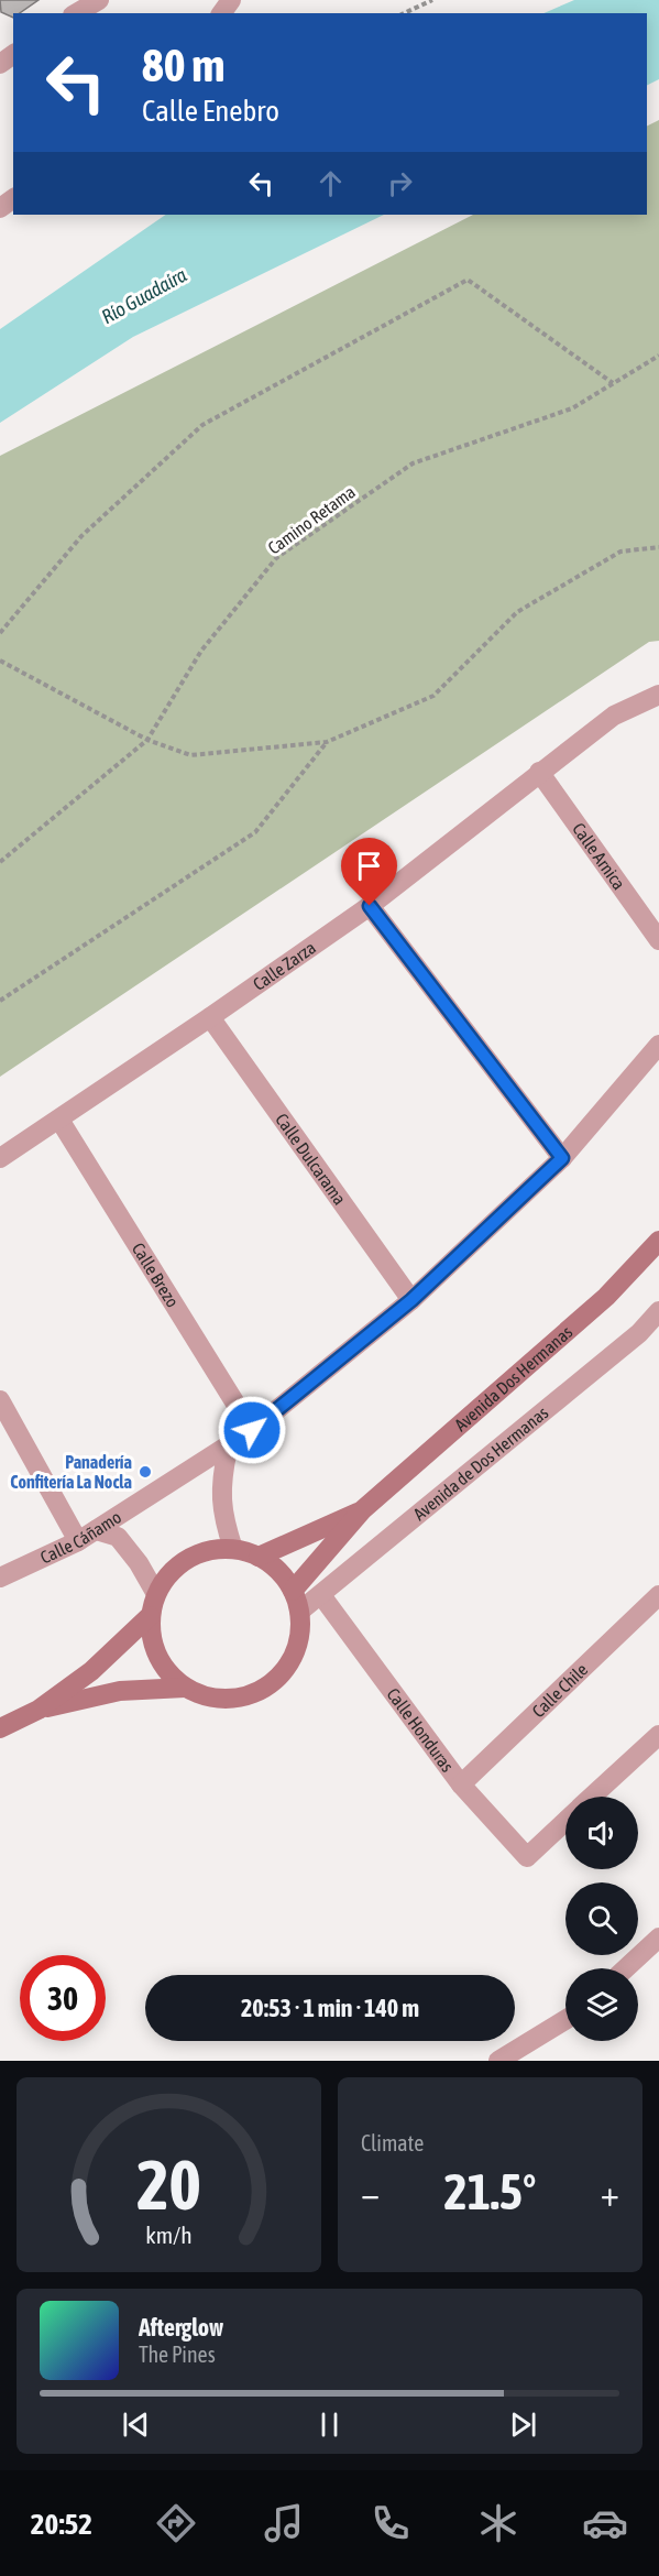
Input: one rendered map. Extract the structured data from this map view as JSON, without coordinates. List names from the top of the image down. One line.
{"streets":{"main road":["Avenida Dos Hermanas"],"street":["Calle Arnica","Calle Zarza","Calle Dulcarama","Calle Brezo","Avenida de Dos Hermanas","Calle Cáñamo","Calle Chile","Calle Honduras"],"path":["Camino Retama"]},"crossings":[["Calle Arnica","Calle Zarza"],["Calle Zarza","Calle Dulcarama"],["Calle Zarza","Calle Brezo"],["Calle Dulcarama","Calle Cáñamo"],["Calle Brezo","Calle Cáñamo"],["Avenida Dos Hermanas","Avenida de Dos Hermanas"],["Avenida de Dos Hermanas","Calle Honduras"],["Calle Chile","Calle Honduras"]],"water":["Río Guadaíra"],"places":["Panadería Confitería La Nocla"],"page":{"turn":["80 m","Calle Enebro"],"limit":"30","trip":"20:53 · 1 min · 140 m","tile":"Climate","heat":["−","21.5°","+"],"song":["Afterglow","The Pines"],"tabs":"20:52","gauge":["20","km/h"]}}
